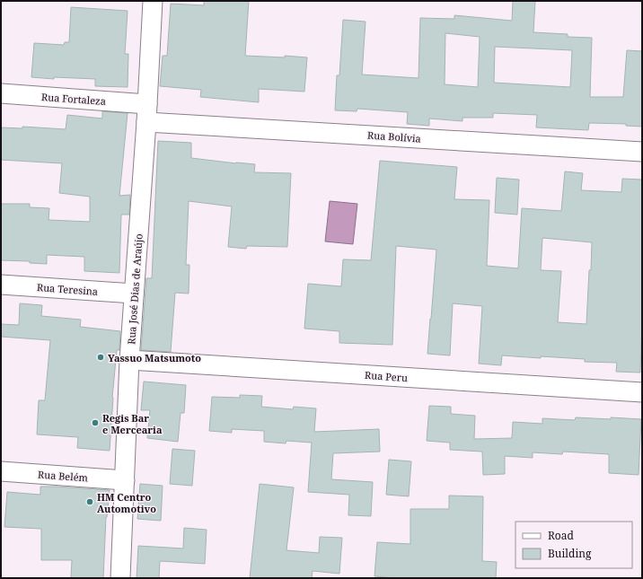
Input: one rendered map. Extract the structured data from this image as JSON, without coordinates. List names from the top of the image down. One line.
{"streets":{"street":["Rua Fortaleza","Rua Bolívia","Rua Teresina","Rua José Dias de Araújo","Rua Peru","Rua Belém"]},"crossings":[["Rua Fortaleza","Rua Bolívia"],["Rua Fortaleza","Rua José Dias de Araújo"],["Rua Bolívia","Rua José Dias de Araújo"],["Rua Teresina","Rua José Dias de Araújo"],["Rua José Dias de Araújo","Rua Peru"],["Rua José Dias de Araújo","Rua Belém"]],"places":["Yassuo Matsumoto","Regis Bar e Mercearia","HM Centro Automotivo"],"legend":["Road","Building"]}
